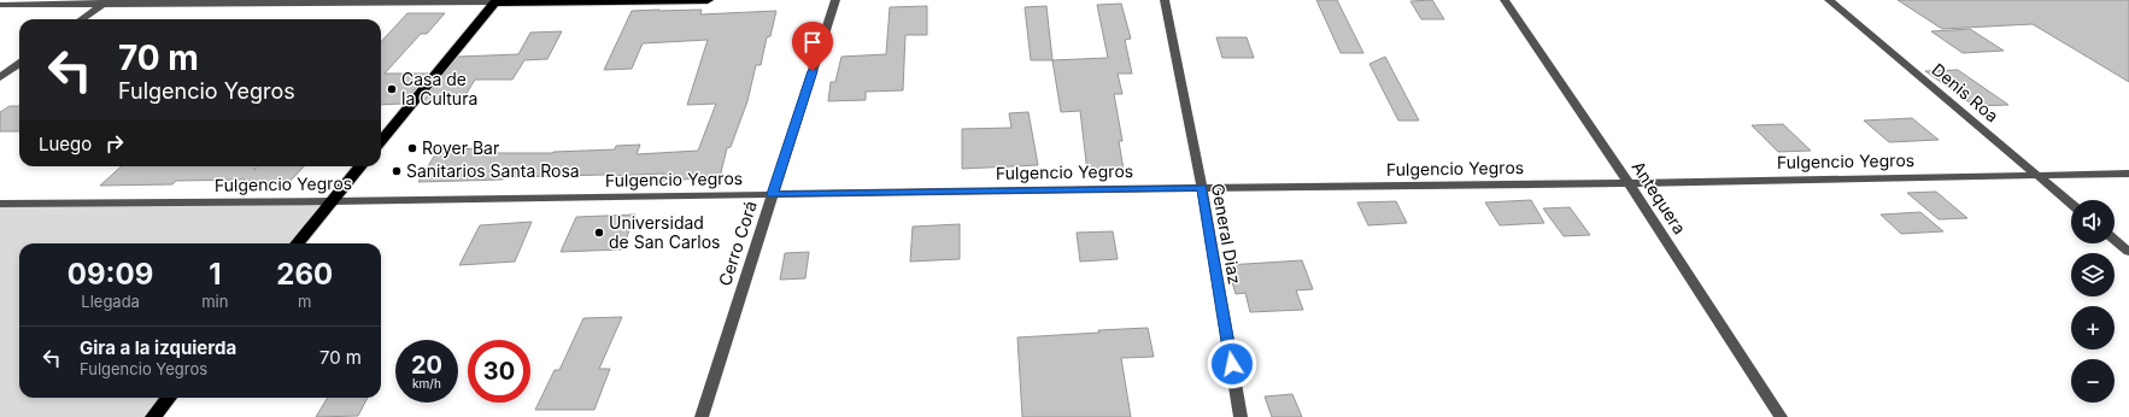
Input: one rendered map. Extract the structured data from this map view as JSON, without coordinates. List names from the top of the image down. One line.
{"streets":{"street":["Denis Roa","Fulgencio Yegros","Antequera","General Diaz","Cerro Corá"]},"crossings":[["Denis Roa","Fulgencio Yegros"],["Fulgencio Yegros","Antequera"],["Fulgencio Yegros","General Diaz"],["Fulgencio Yegros","Cerro Corá"]],"places":["Casa de la Cultura","Royer Bar","Sanitarios Santa Rosa","Universidad de San Carlos"],"page":{"turn":["70 m","Fulgencio Yegros"],"then":"Luego","map_buttons":["+","−"],"eta":["09:09","Llegada","1","min","260","m"],"list":[{"name":"Gira a la izquierda","note":"Fulgencio Yegros","value":"70 m"}],"speed":"20 km/h","limit":"30"}}
